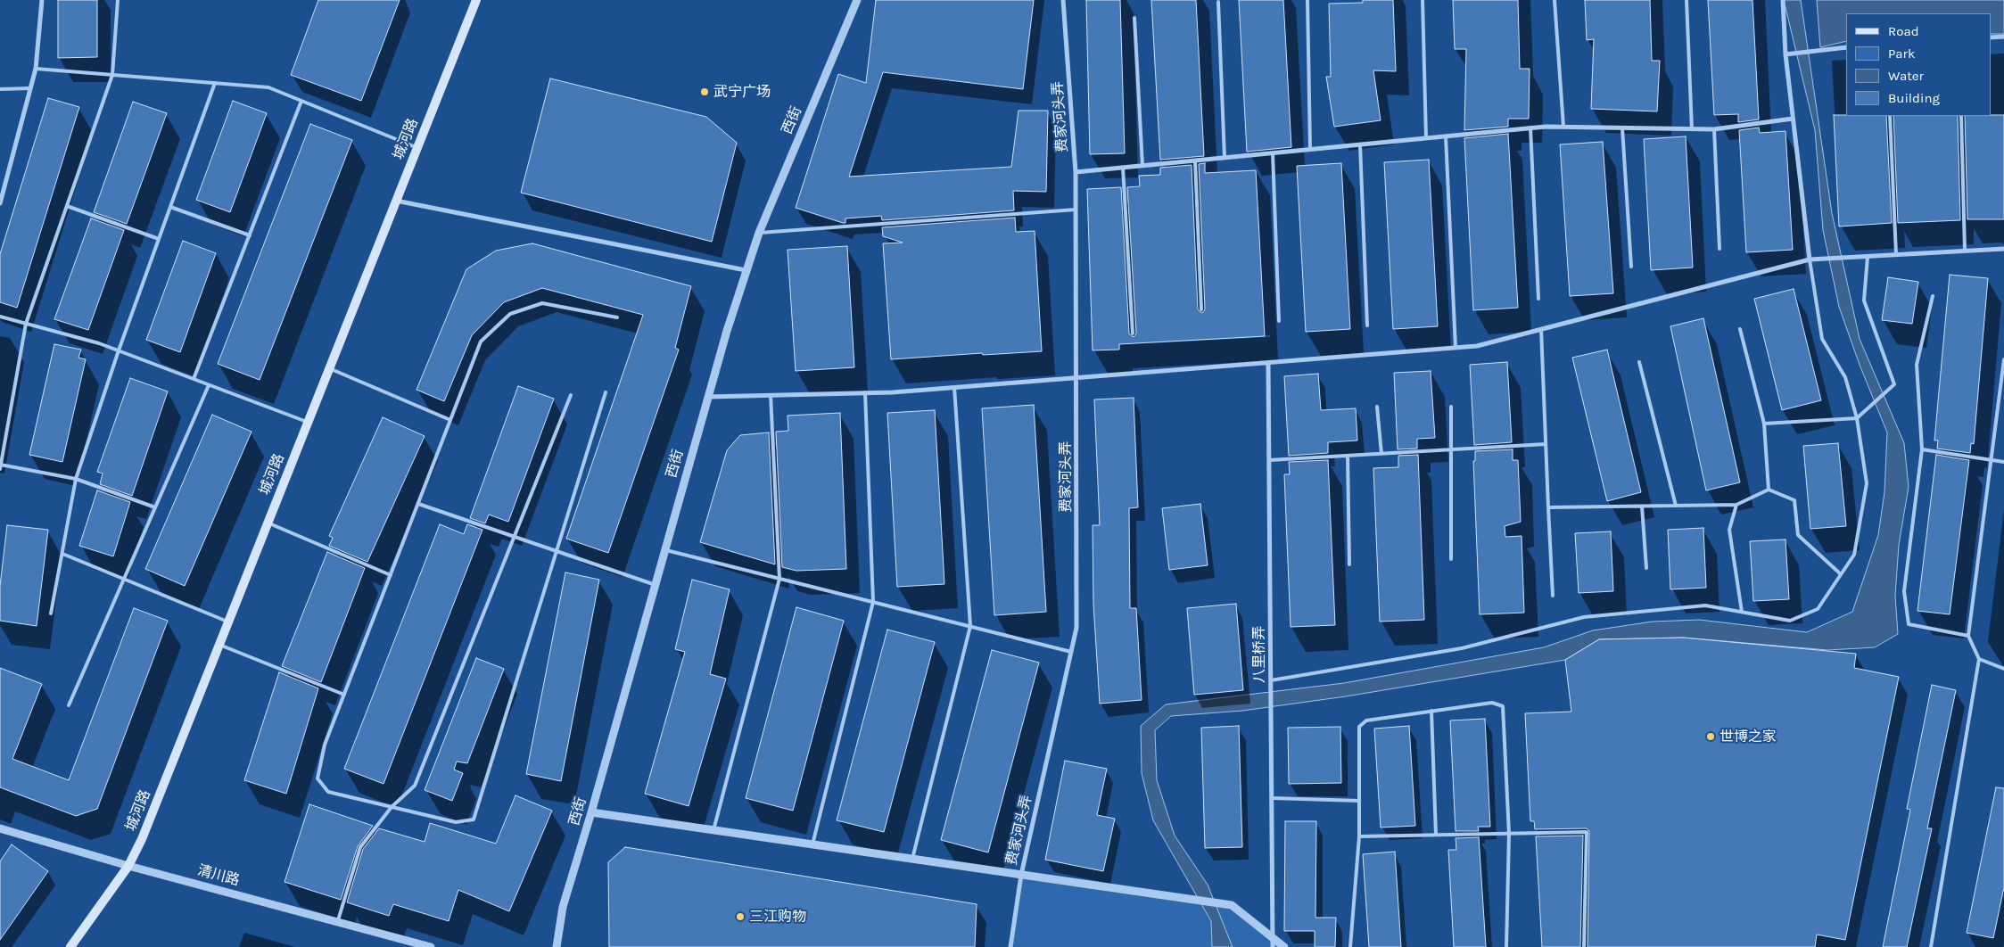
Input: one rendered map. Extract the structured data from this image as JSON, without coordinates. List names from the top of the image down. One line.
{"streets":{"main road":["城河路"],"street":["费家河头弄","西街","八里桥弄","清川路"]},"crossings":[["城河路","清川路"]],"places":["武宁广场","世博之家","三江购物"],"legend":["Road","Park","Water","Building"]}
